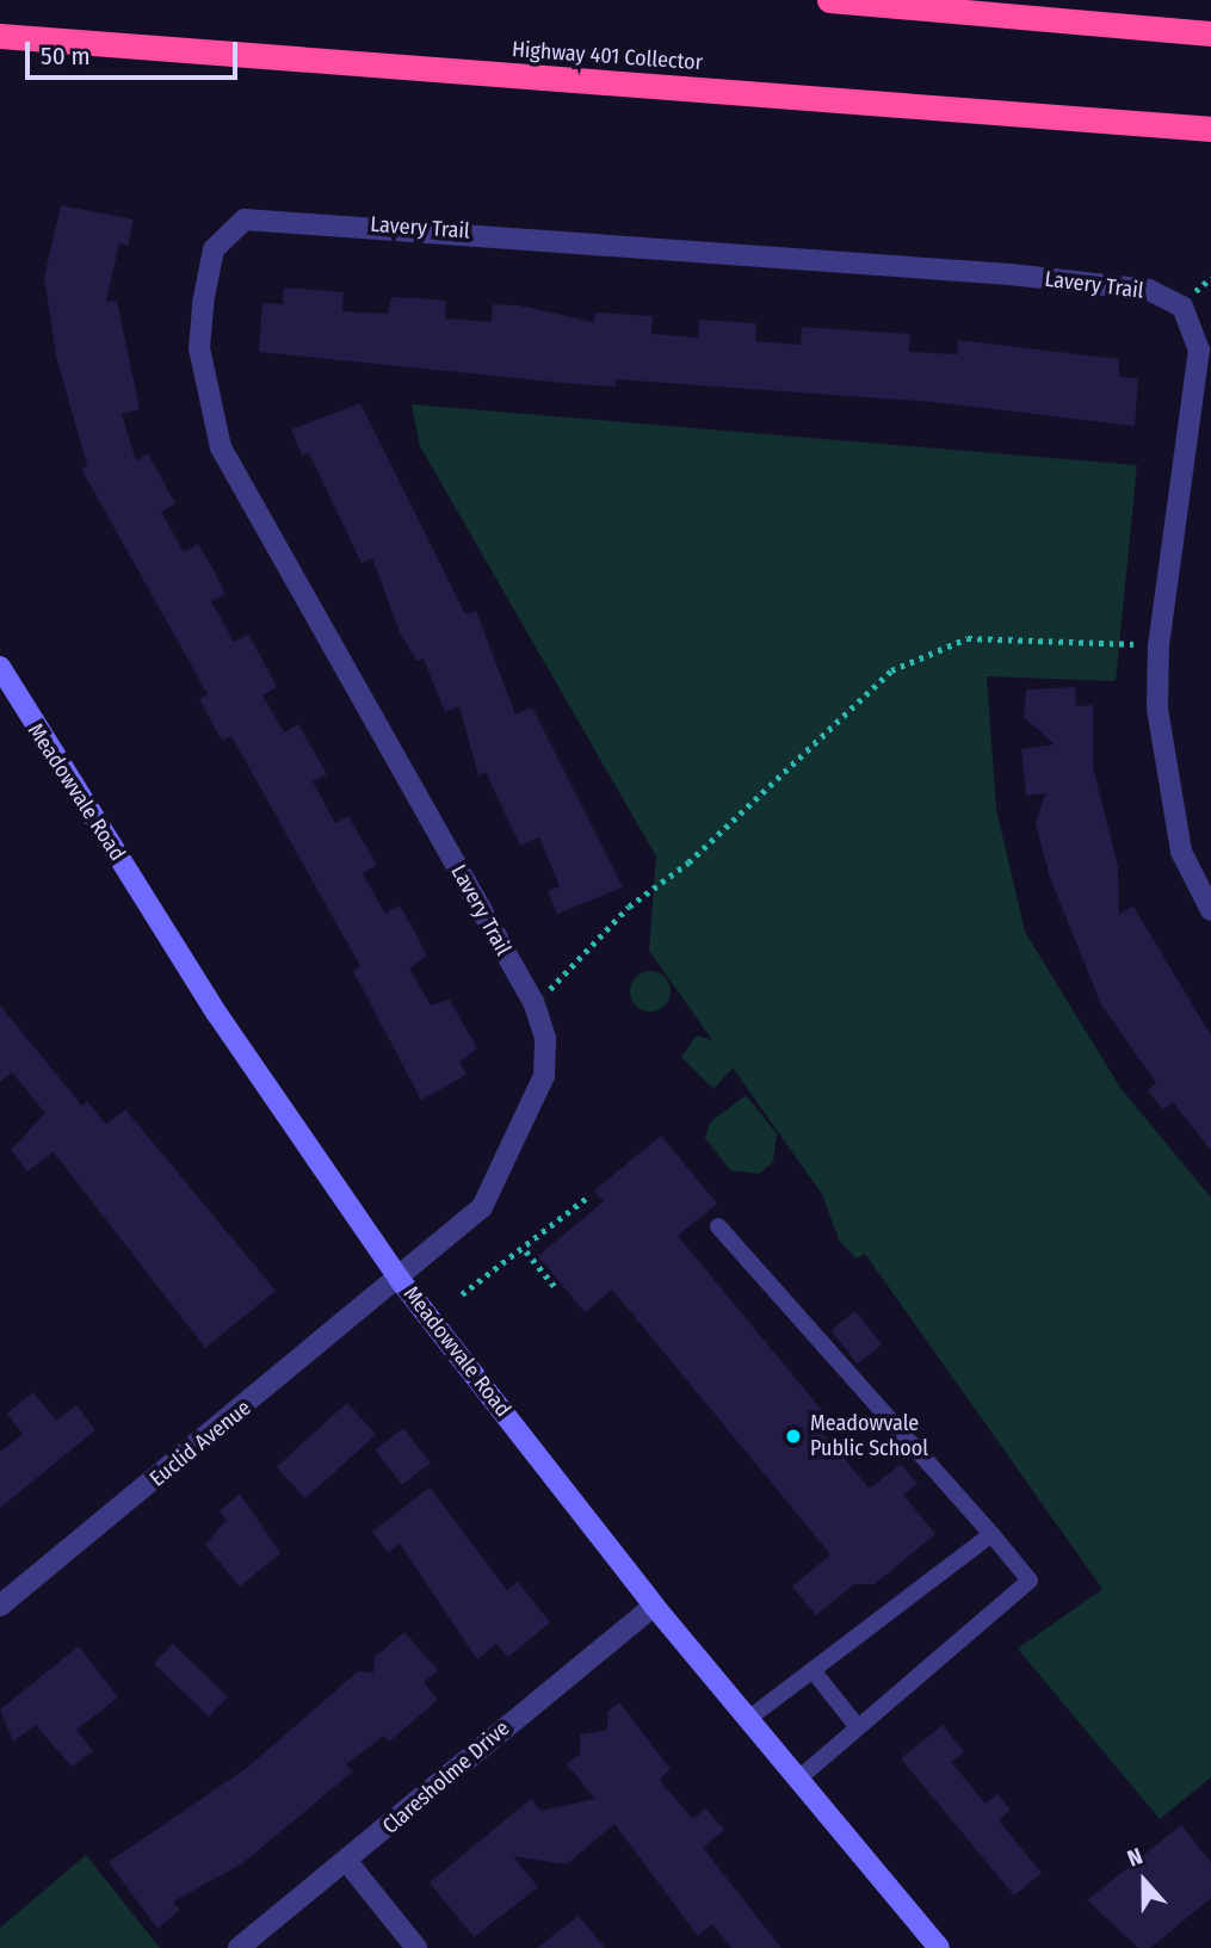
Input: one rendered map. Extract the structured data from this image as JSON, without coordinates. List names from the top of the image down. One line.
{"streets":{"highway":["Highway 401 Collector"],"main road":["Meadowvale Road"],"street":["Lavery Trail","Euclid Avenue","Claresholme Drive"]},"crossings":[["Lavery Trail","Meadowvale Road"],["Lavery Trail","Euclid Avenue"],["Meadowvale Road","Euclid Avenue"],["Meadowvale Road","Claresholme Drive"]],"places":["Meadowvale Public School"],"scale_bar":"50 m","north":"top"}
